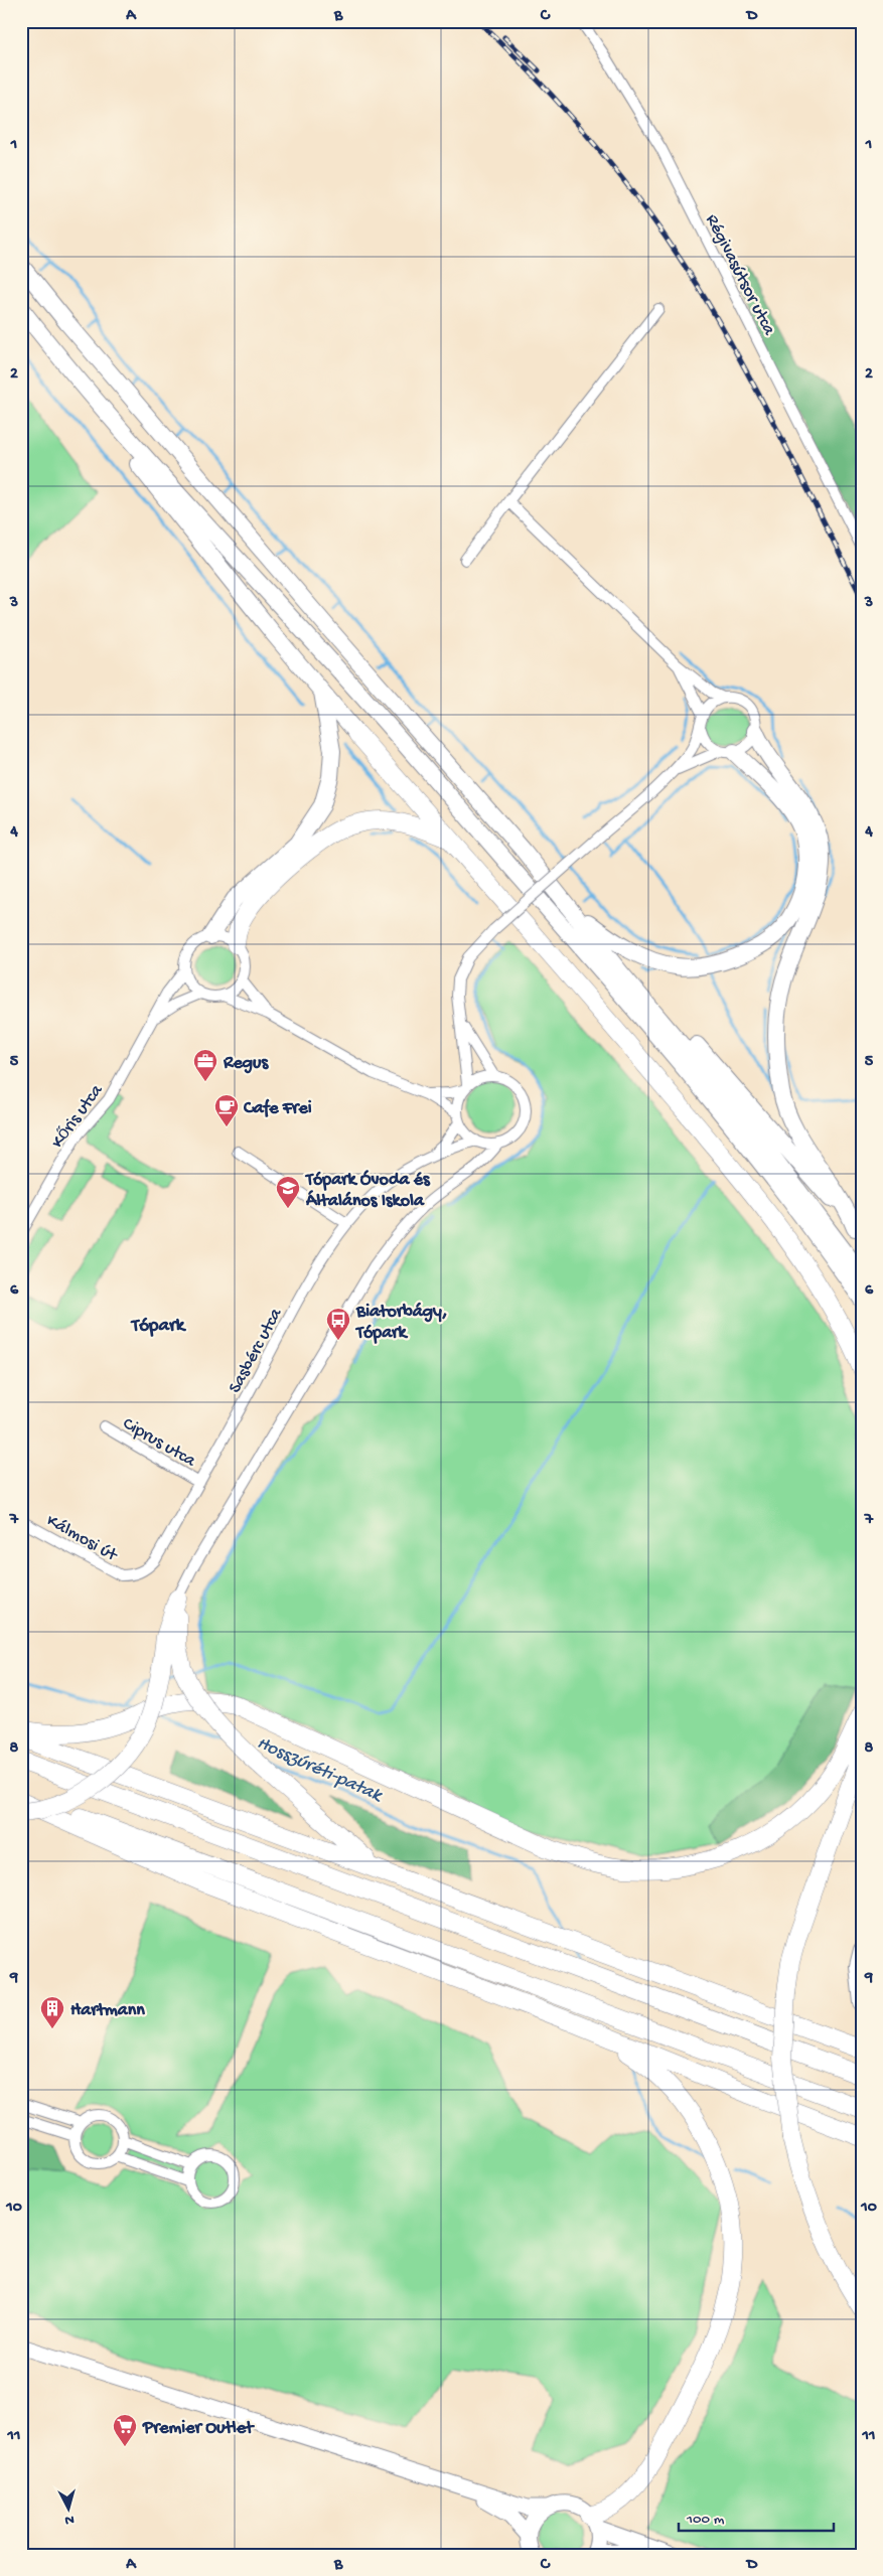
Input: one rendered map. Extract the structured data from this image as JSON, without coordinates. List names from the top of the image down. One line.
{"streets":{"street":["Régivasútsor utca","Kőris utca","Sasbérc utca","Ciprus utca","Kálmosi út"]},"crossings":[["Sasbérc utca","Ciprus utca"],["Sasbérc utca","Kálmosi út"]],"districts":["Tópark"],"water":["Hosszúréti-patak"],"places":{"office":["Regus"],"cafe":["Cafe Frei"],"school or university":["Tópark Óvoda és Általános Iskola"],"bus stop":["Biatorbágy, Tópark"],"building":["Hartmann"],"supermarket":["Premier Outlet"]},"scale_bar":"100 m","north":"bottom","grid":{"columns":["A","B","C","D"],"rows":["1","2","3","4","5","6","7","8","9","10","11"]}}
